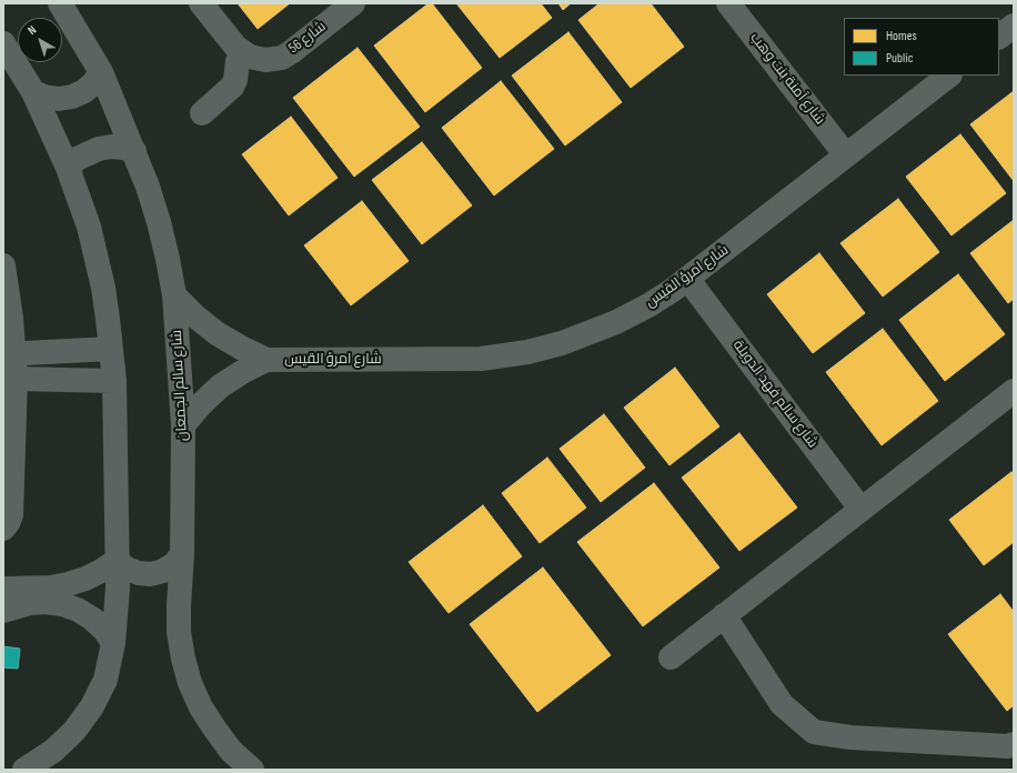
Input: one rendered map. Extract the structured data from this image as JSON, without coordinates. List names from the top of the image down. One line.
{"streets":{"street":["شارع 56","شارع آمنة بنت وهب","شارع امرؤ القيس","شارع سالم الجمعان","شارع سالم فهد الدويلة"]},"crossings":[["شارع آمنة بنت وهب","شارع امرؤ القيس"],["شارع امرؤ القيس","شارع سالم الجمعان"],["شارع امرؤ القيس","شارع سالم فهد الدويلة"]],"legend":["Homes","Public"],"north":"top left"}
